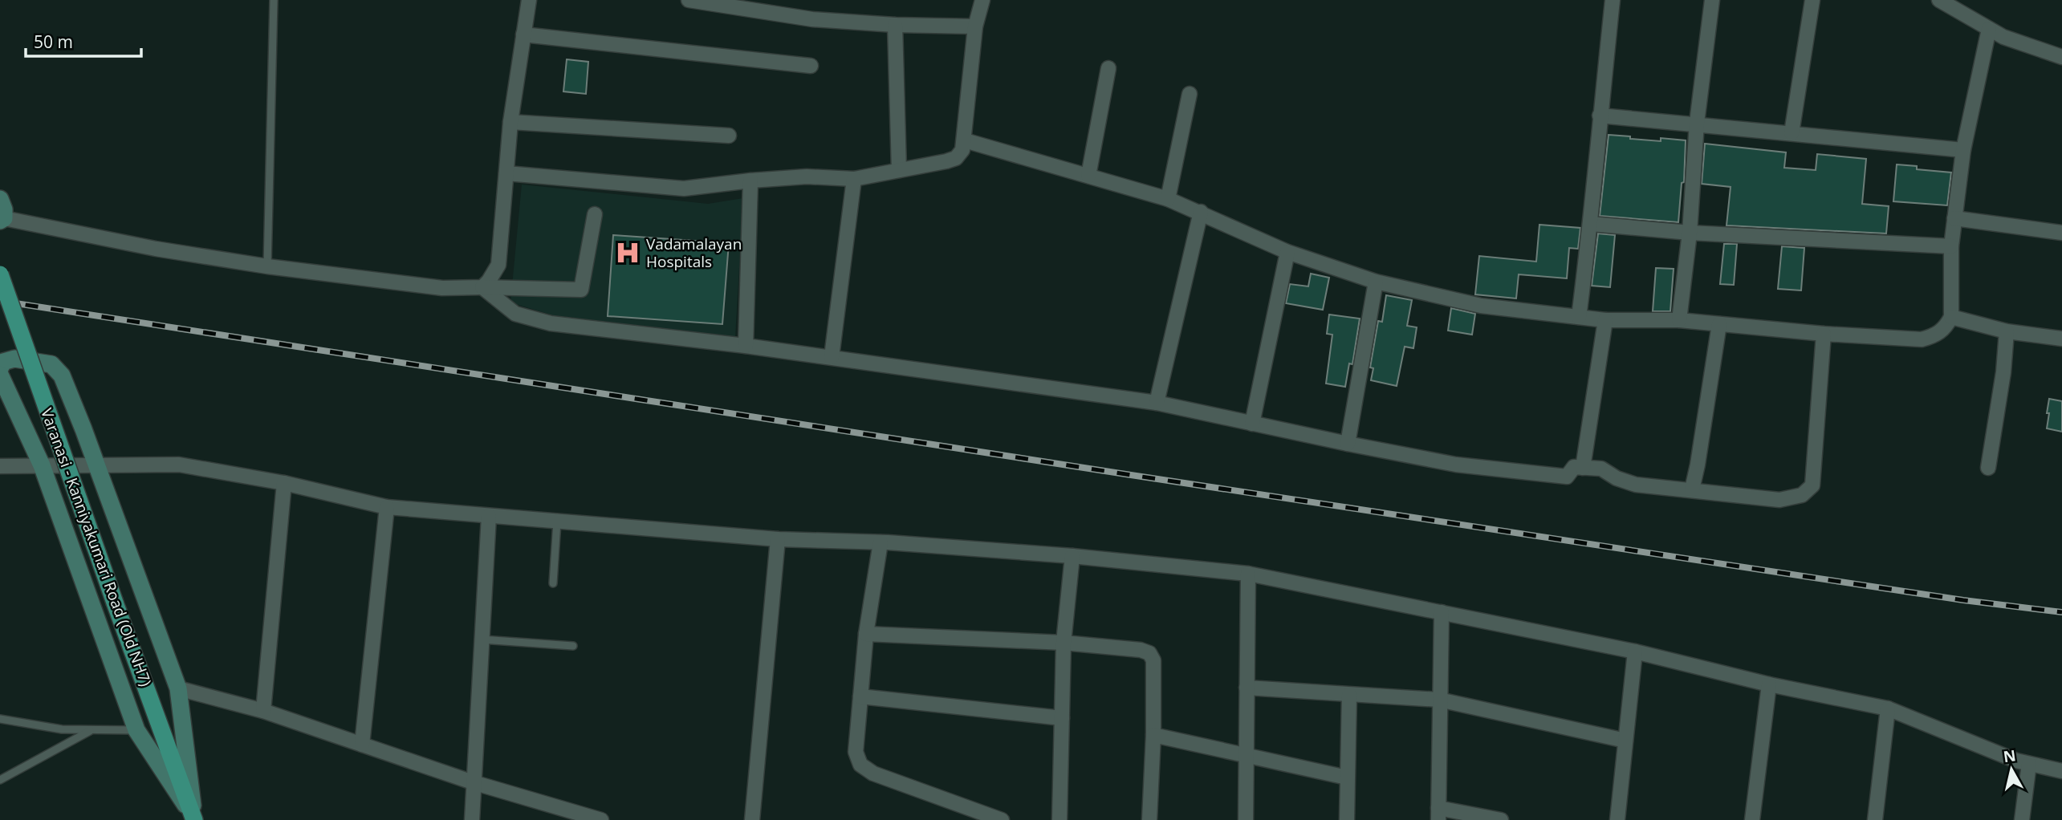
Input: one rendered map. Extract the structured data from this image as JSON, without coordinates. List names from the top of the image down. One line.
{"streets":{"main road":["Varanasi - Kanniyakumari Road (Old NH7)"]},"places":{"hospital":["Vadamalayan Hospitals"]},"scale_bar":"50 m","north":"top"}
